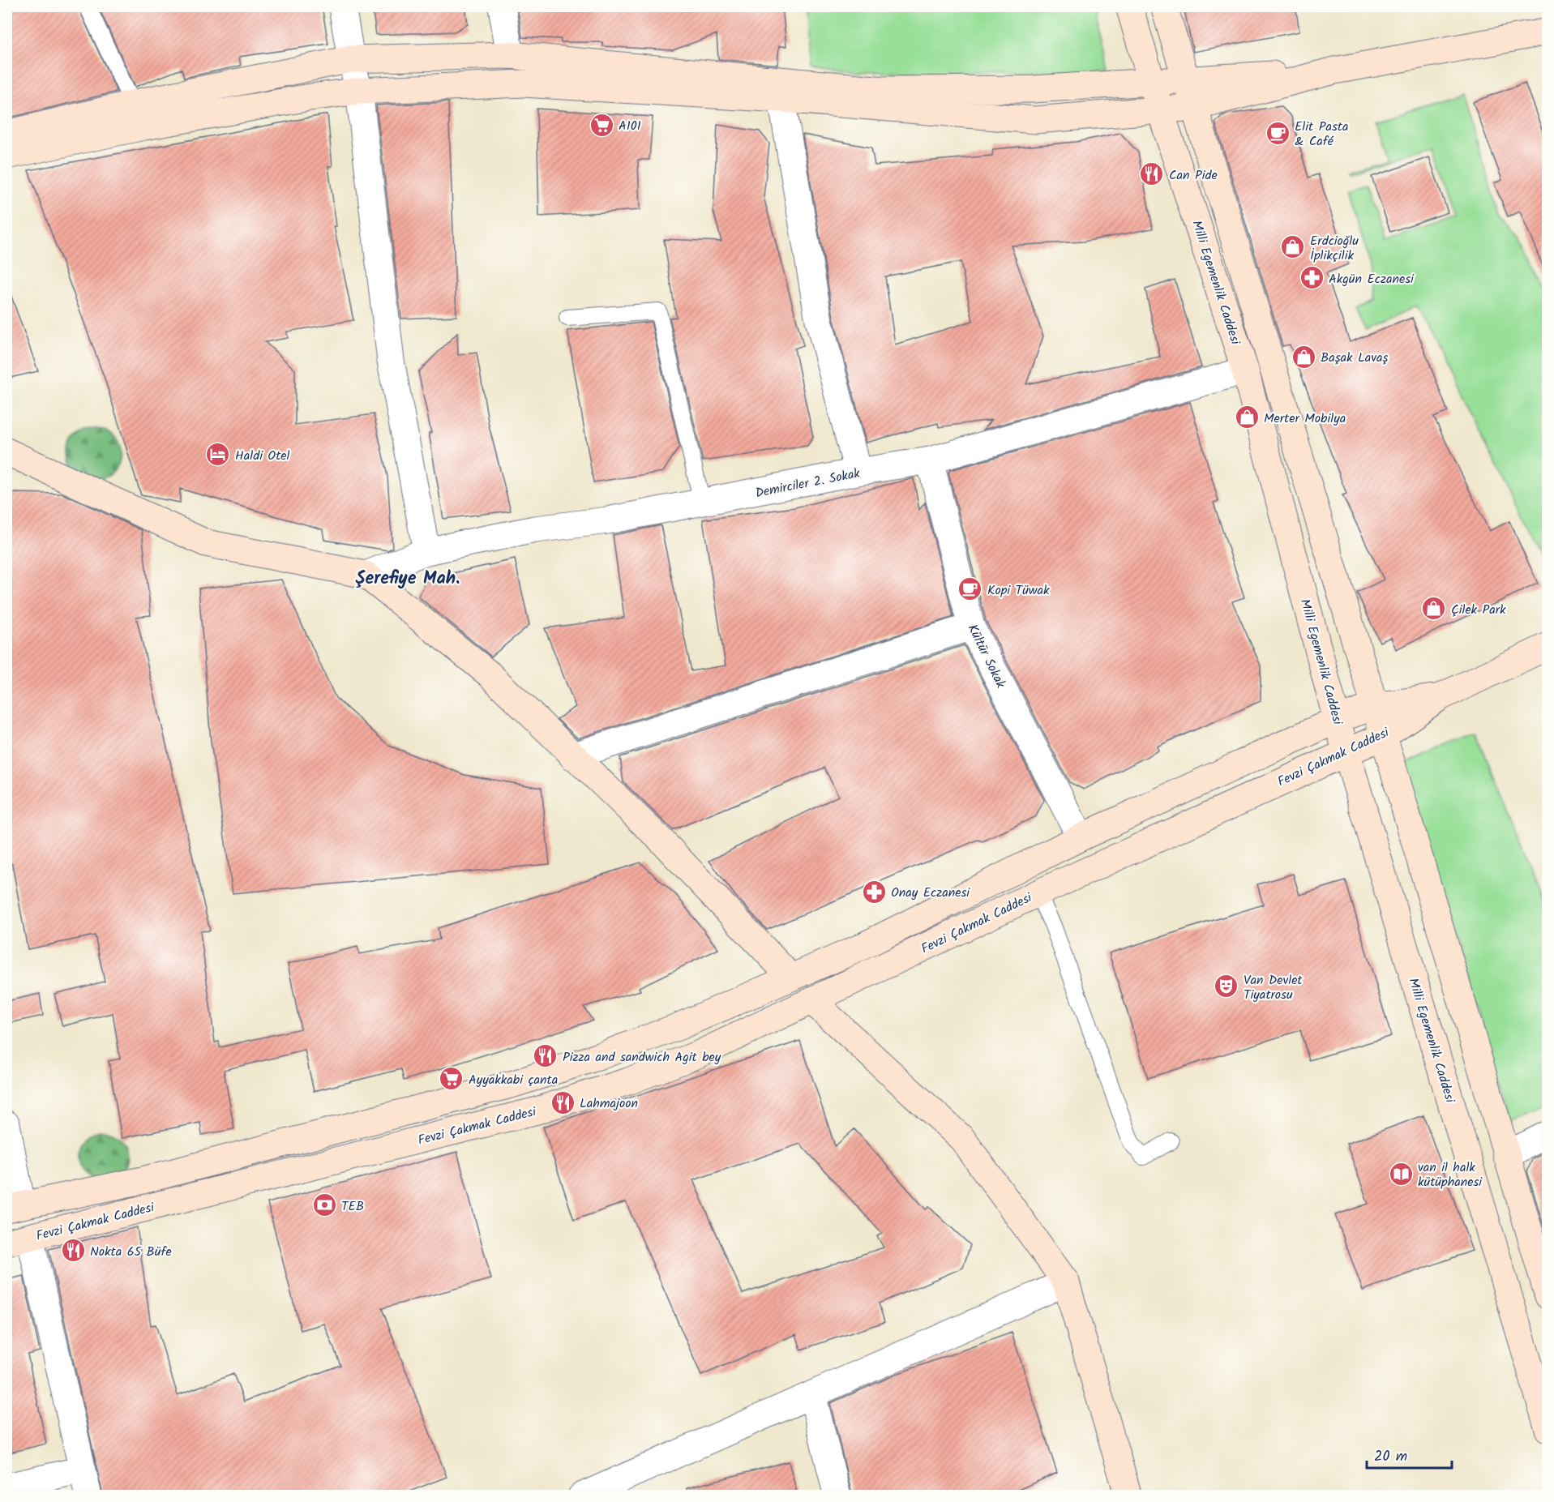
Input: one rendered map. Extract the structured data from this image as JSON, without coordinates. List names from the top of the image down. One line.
{"streets":{"street":["Milli Egemenlik Caddesi","Demirciler 2. Sokak","Kültür Sokak","Fevzi Çakmak Caddesi"]},"crossings":[["Milli Egemenlik Caddesi","Demirciler 2. Sokak"],["Milli Egemenlik Caddesi","Fevzi Çakmak Caddesi"],["Demirciler 2. Sokak","Kültür Sokak"],["Kültür Sokak","Fevzi Çakmak Caddesi"]],"districts":["Şerefiye Mah."],"places":{"supermarket":["A101","Ayyakkabi çanta"],"cafe":["Elit Pasta & Café","Kopi Tüwak"],"restaurant":["Can Pide","Pizza and sandwich Agit bey","Lahmajoon","Nokta 65 Büfe"],"shop":["Erdcioğlu İplikçilik","Başak Lavaş","Merter Mobilya","Çilek Park"],"pharmacy":["Akgün Eczanesi","Onay Eczanesi"],"hotel":["Haldi Otel"],"theatre":["Van Devlet Tiyatrosu"],"library":["van il halk kütüphanesi"],"bank":["TEB"]},"scale_bar":"20 m"}
